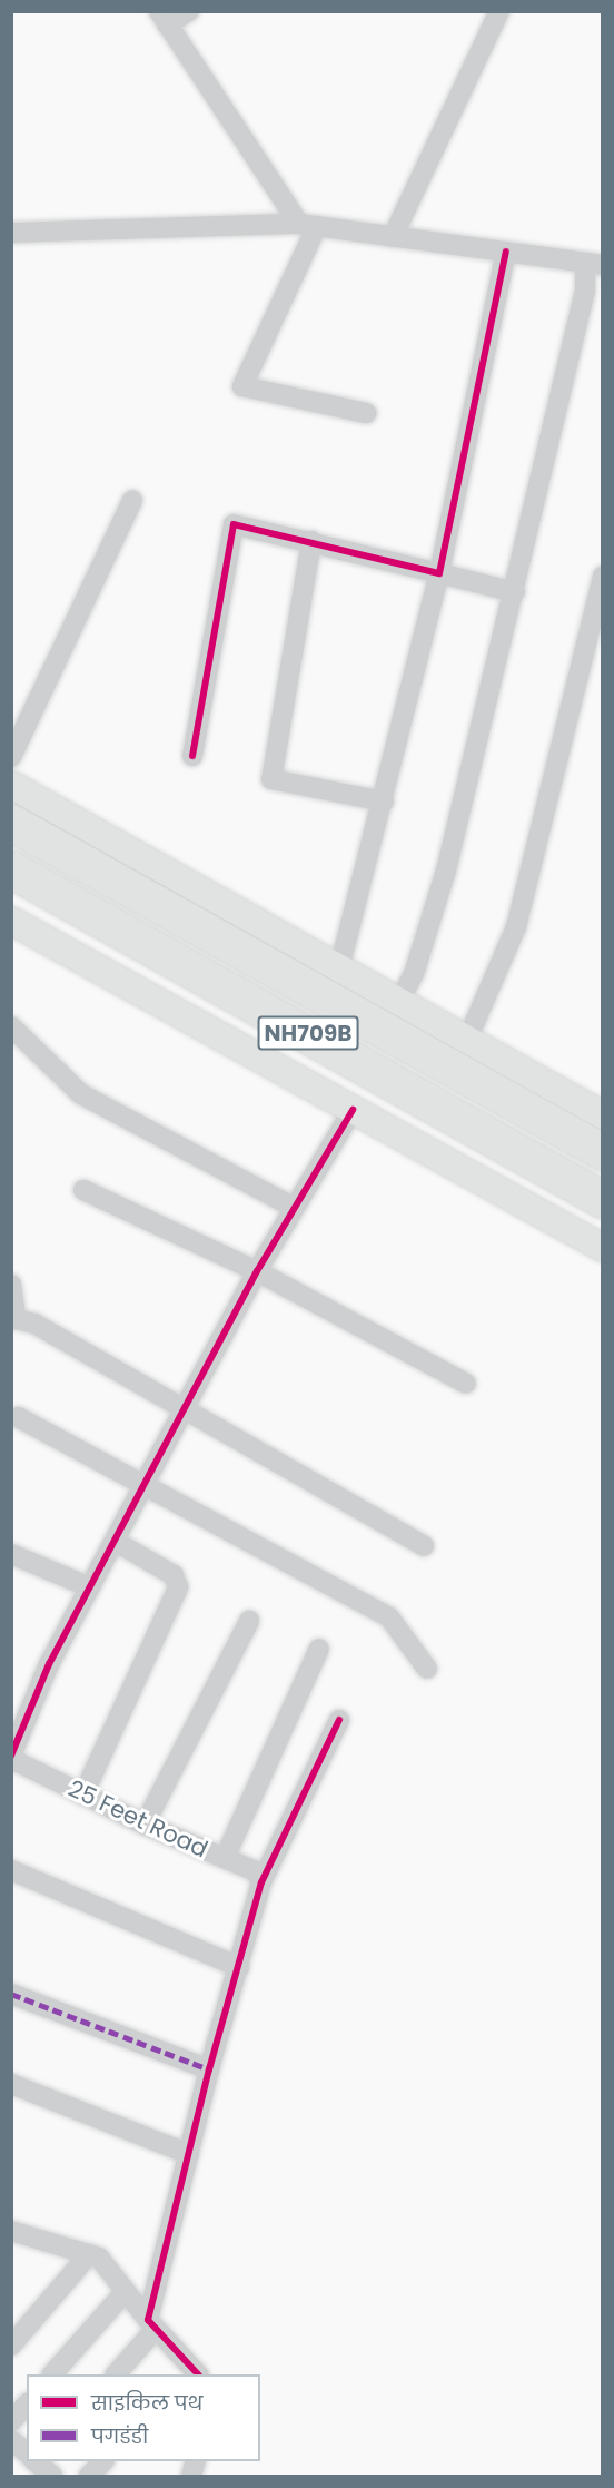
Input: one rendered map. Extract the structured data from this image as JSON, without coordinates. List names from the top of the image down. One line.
{"streets":{"highway":["NH709B"],"street":["25 Feet Road"]},"legend":["साइकिल पथ","पगडंडी"]}
